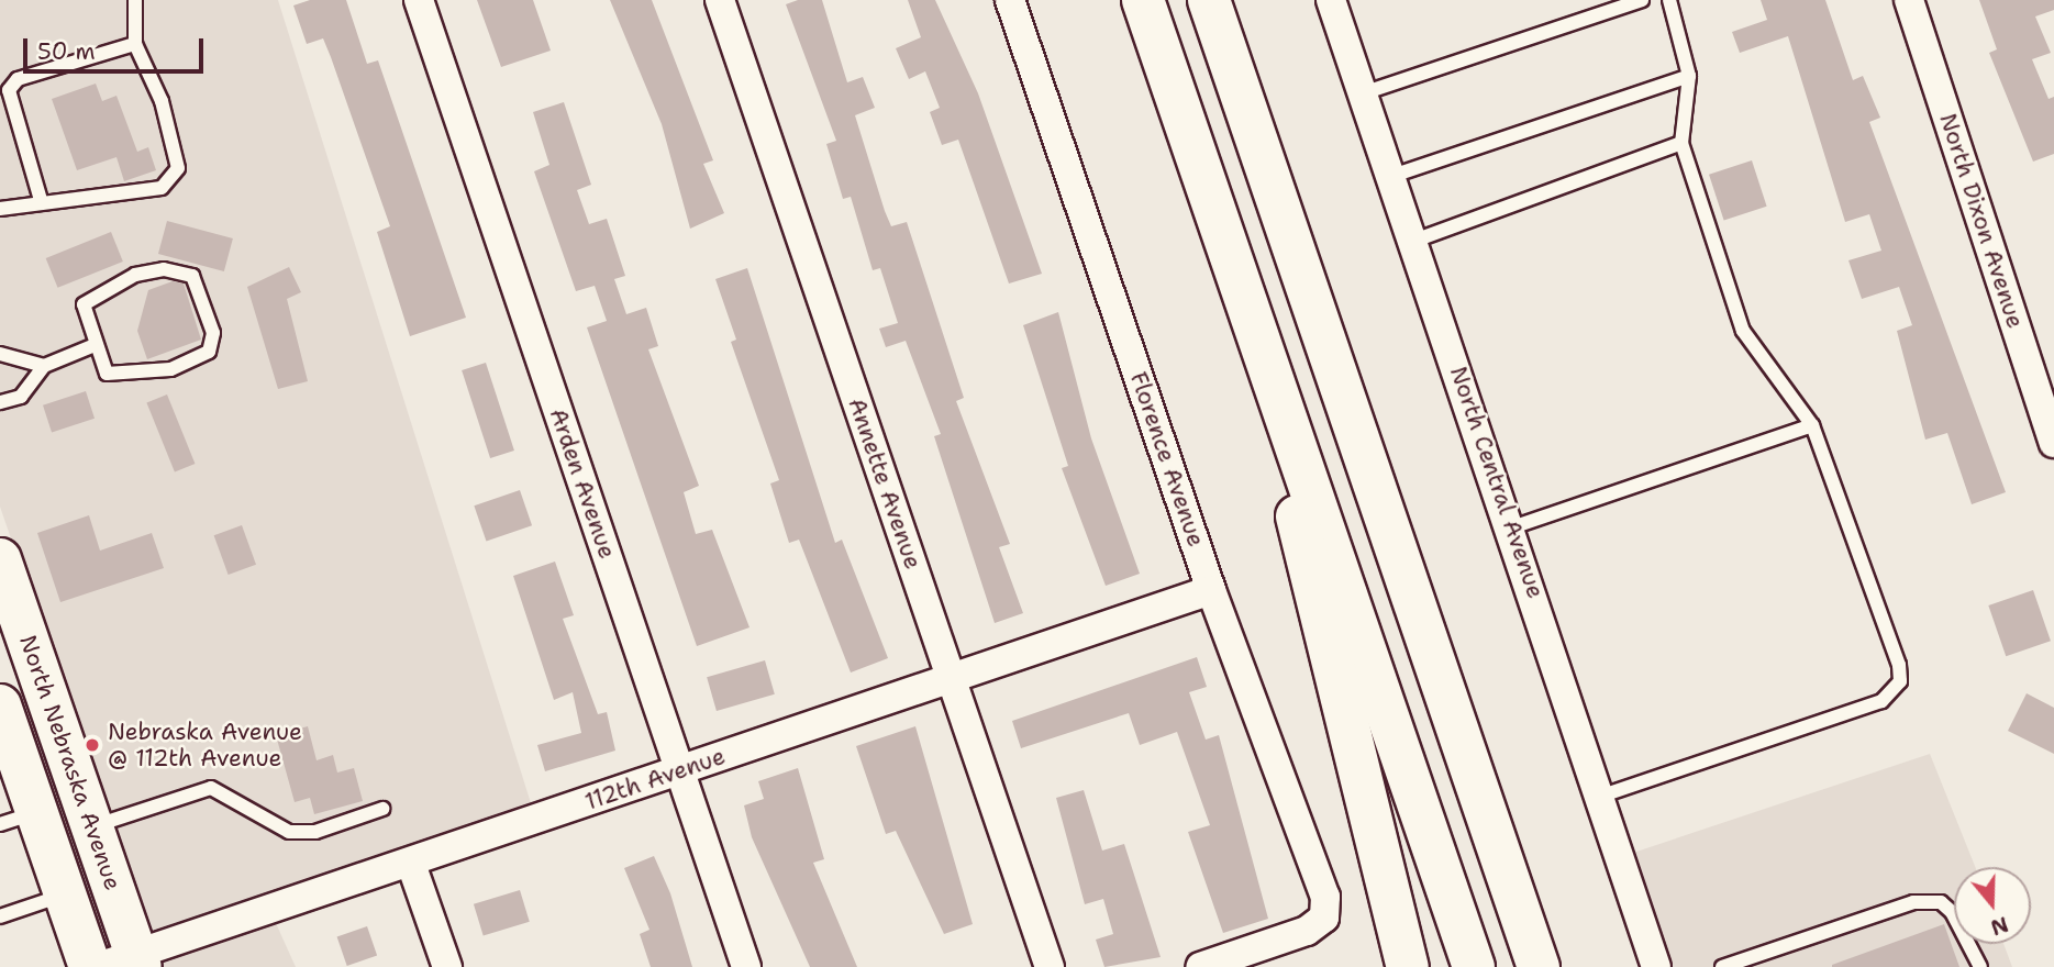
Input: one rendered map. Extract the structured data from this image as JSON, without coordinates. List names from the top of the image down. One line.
{"streets":{"main road":["North Nebraska Avenue"],"street":["North Dixon Avenue","Florence Avenue","North Central Avenue","Arden Avenue","Annette Avenue","112th Avenue"]},"crossings":[["Florence Avenue","112th Avenue"],["Arden Avenue","112th Avenue"],["Annette Avenue","112th Avenue"],["North Nebraska Avenue","112th Avenue"]],"places":["Nebraska Avenue @ 112th Avenue"],"scale_bar":"50 m","north":"bottom"}
